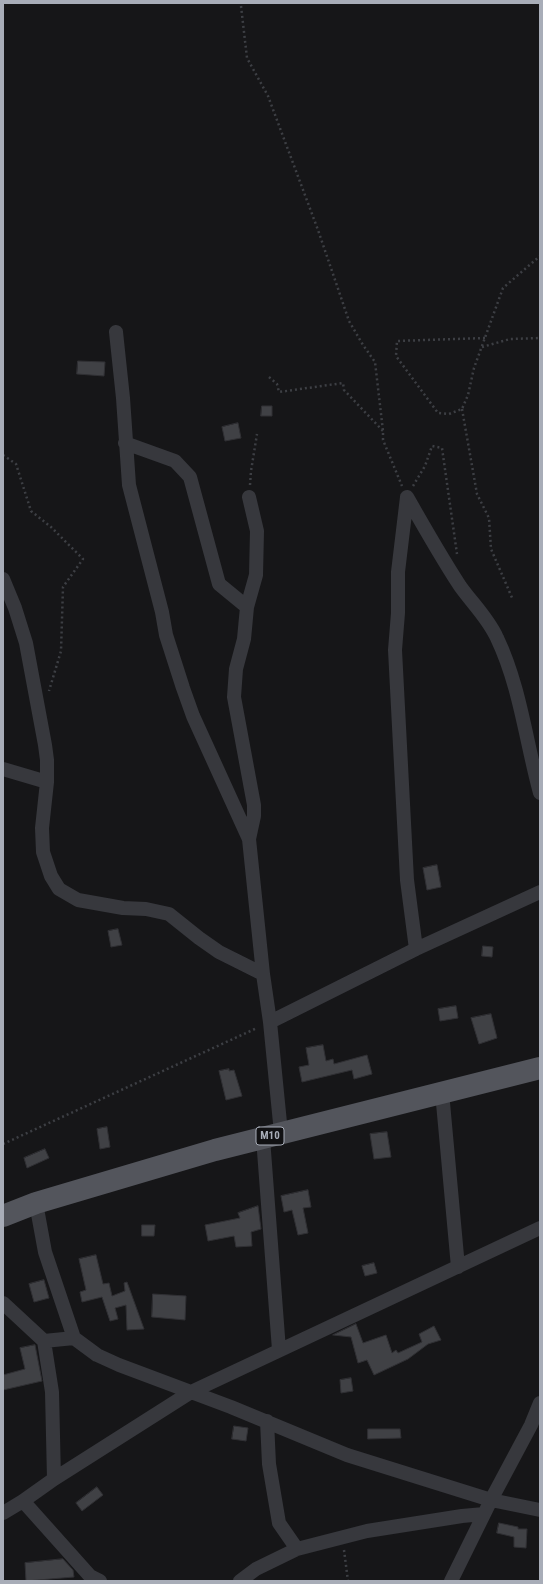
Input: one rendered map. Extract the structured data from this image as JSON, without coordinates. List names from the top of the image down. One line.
{"streets":{"main road":["M10"]}}
